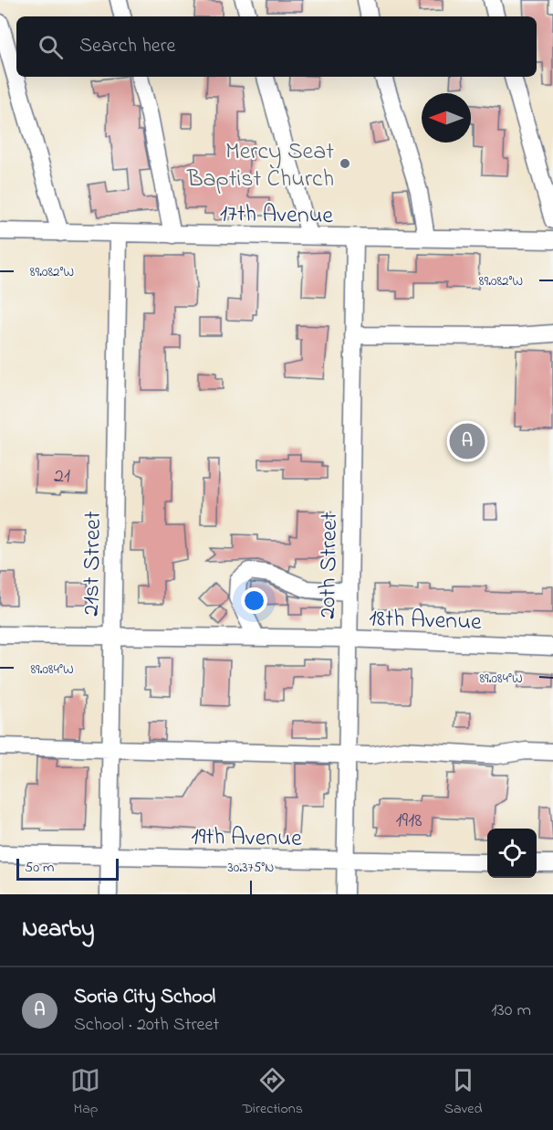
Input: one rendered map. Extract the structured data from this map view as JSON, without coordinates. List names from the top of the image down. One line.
{"streets":{"street":["17th Avenue","21st Street","20th Street","18th Avenue","19th Avenue"]},"crossings":[["17th Avenue","21st Street"],["17th Avenue","20th Street"],["21st Street","18th Avenue"],["21st Street","19th Avenue"],["20th Street","18th Avenue"],["20th Street","19th Avenue"]],"places":["Mercy Seat Baptist Church"],"house_numbers":["21","1918"],"scale_bar":"50 m","north":"left","page":{"search":"Search here","pins":"A","scale":"50 m","heading":"Nearby","list":[{"mark":"A","name":"Soria City School","note":"School · 20th Street","value":"130 m"}],"nav":["Map","Directions","Saved"]},"coordinates":["89.082°W","89.084°W","30.375°N"]}
